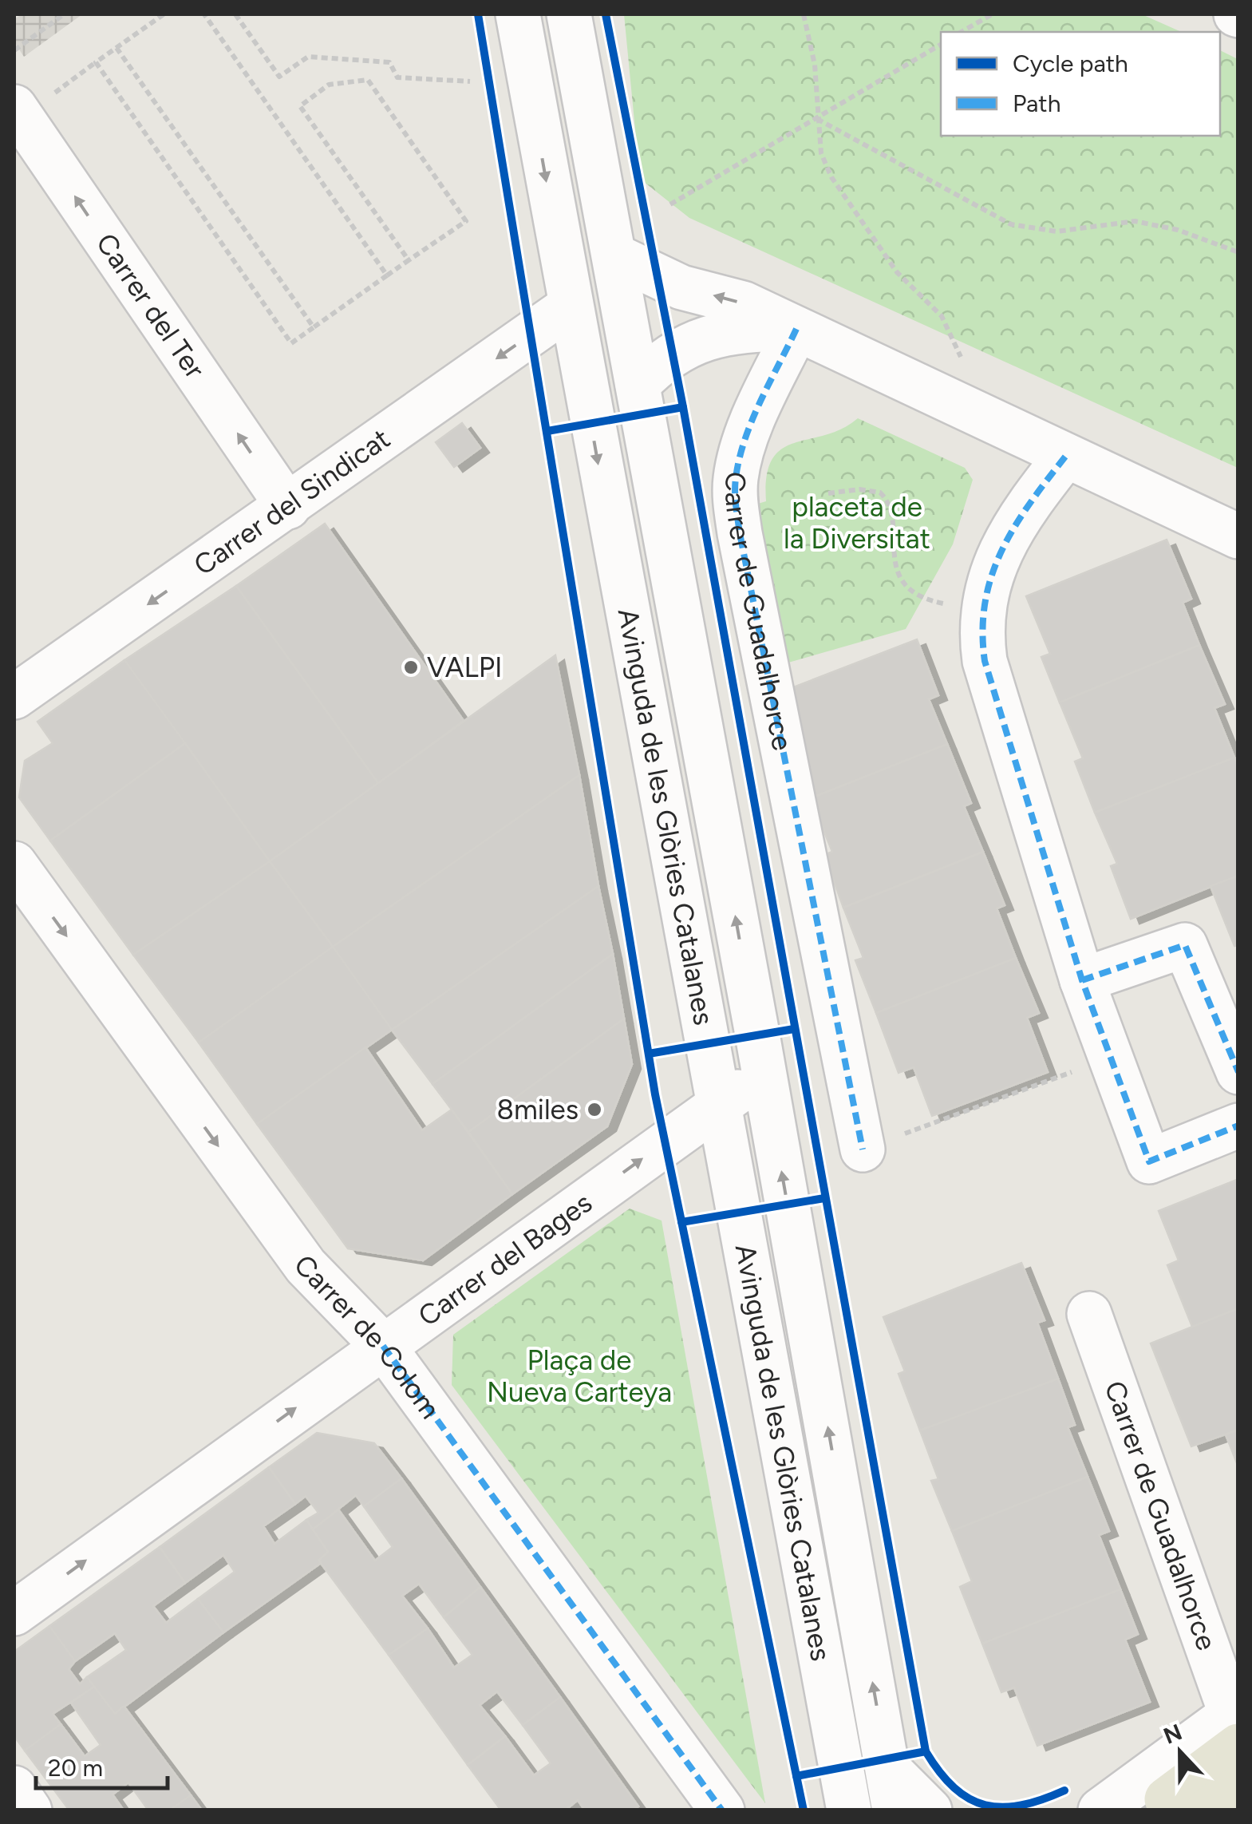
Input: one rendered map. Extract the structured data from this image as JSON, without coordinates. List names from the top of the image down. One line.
{"streets":{"street":["Carrer del Ter","Carrer del Sindicat","Carrer de Guadalhorce","Avinguda de les Glòries Catalanes","Carrer del Bages","Carrer de Colom"]},"crossings":[["Carrer del Ter","Carrer del Sindicat"],["Carrer del Sindicat","Avinguda de les Glòries Catalanes"],["Avinguda de les Glòries Catalanes","Carrer del Bages"],["Carrer del Bages","Carrer de Colom"]],"one_way":["Carrer del Ter","Carrer del Sindicat","Carrer del Bages","Carrer de Colom"],"parks":["placeta de la Diversitat","Plaça de Nueva Carteya"],"places":["VALPI","8miles"],"legend":["Cycle path","Path"],"scale_bar":"20 m","north":"top"}
